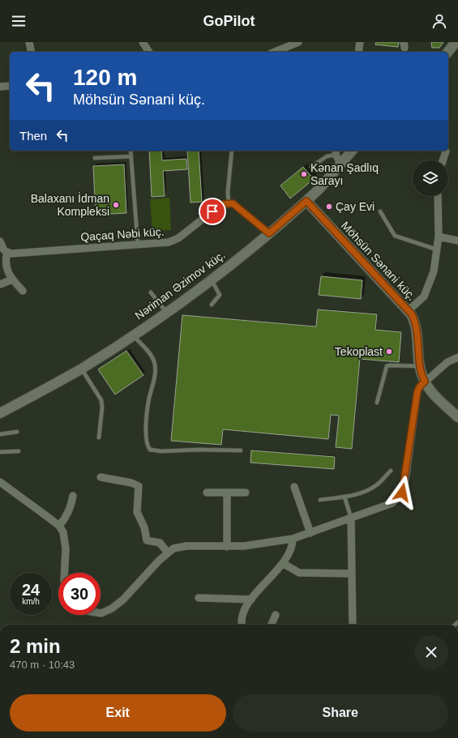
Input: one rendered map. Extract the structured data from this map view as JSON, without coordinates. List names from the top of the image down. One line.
{"streets":{"main road":["Möhsün Sənani küç.","Nəriman Əzimov küç."],"street":["Qaçaq Nəbi küç."]},"crossings":[["Möhsün Sənani küç.","Nəriman Əzimov küç."]],"places":["Kənan Şadlıq Sarayı","Balaxanı İdman Kompleksi","Çay Evi","Tekoplast"],"page":{"header":"GoPilot","turn":["120 m","Möhsün Sənani küç."],"then":"Then","speed":"24 km/h","limit":"30","heading":["2 min","470 m · 10:43"],"buttons":["Exit","Share"]}}
